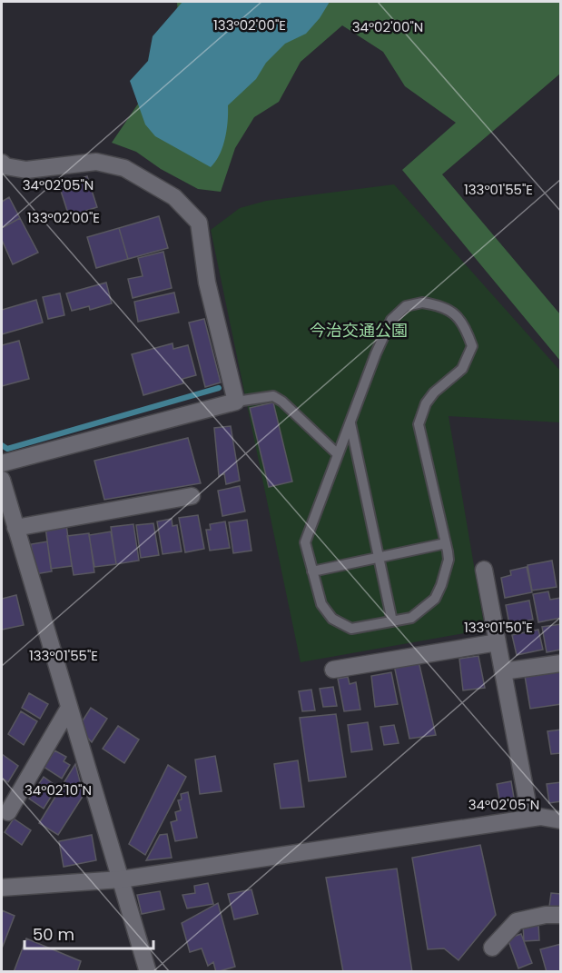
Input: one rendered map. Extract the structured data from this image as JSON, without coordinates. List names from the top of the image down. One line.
{"parks":["今治交通公園"],"scale_bar":"50 m","coordinates":["133°02'00\"E","34°02'00\"N","34°02'05\"N","133°01'55\"E","133°01'50\"E","34°02'10\"N"]}
